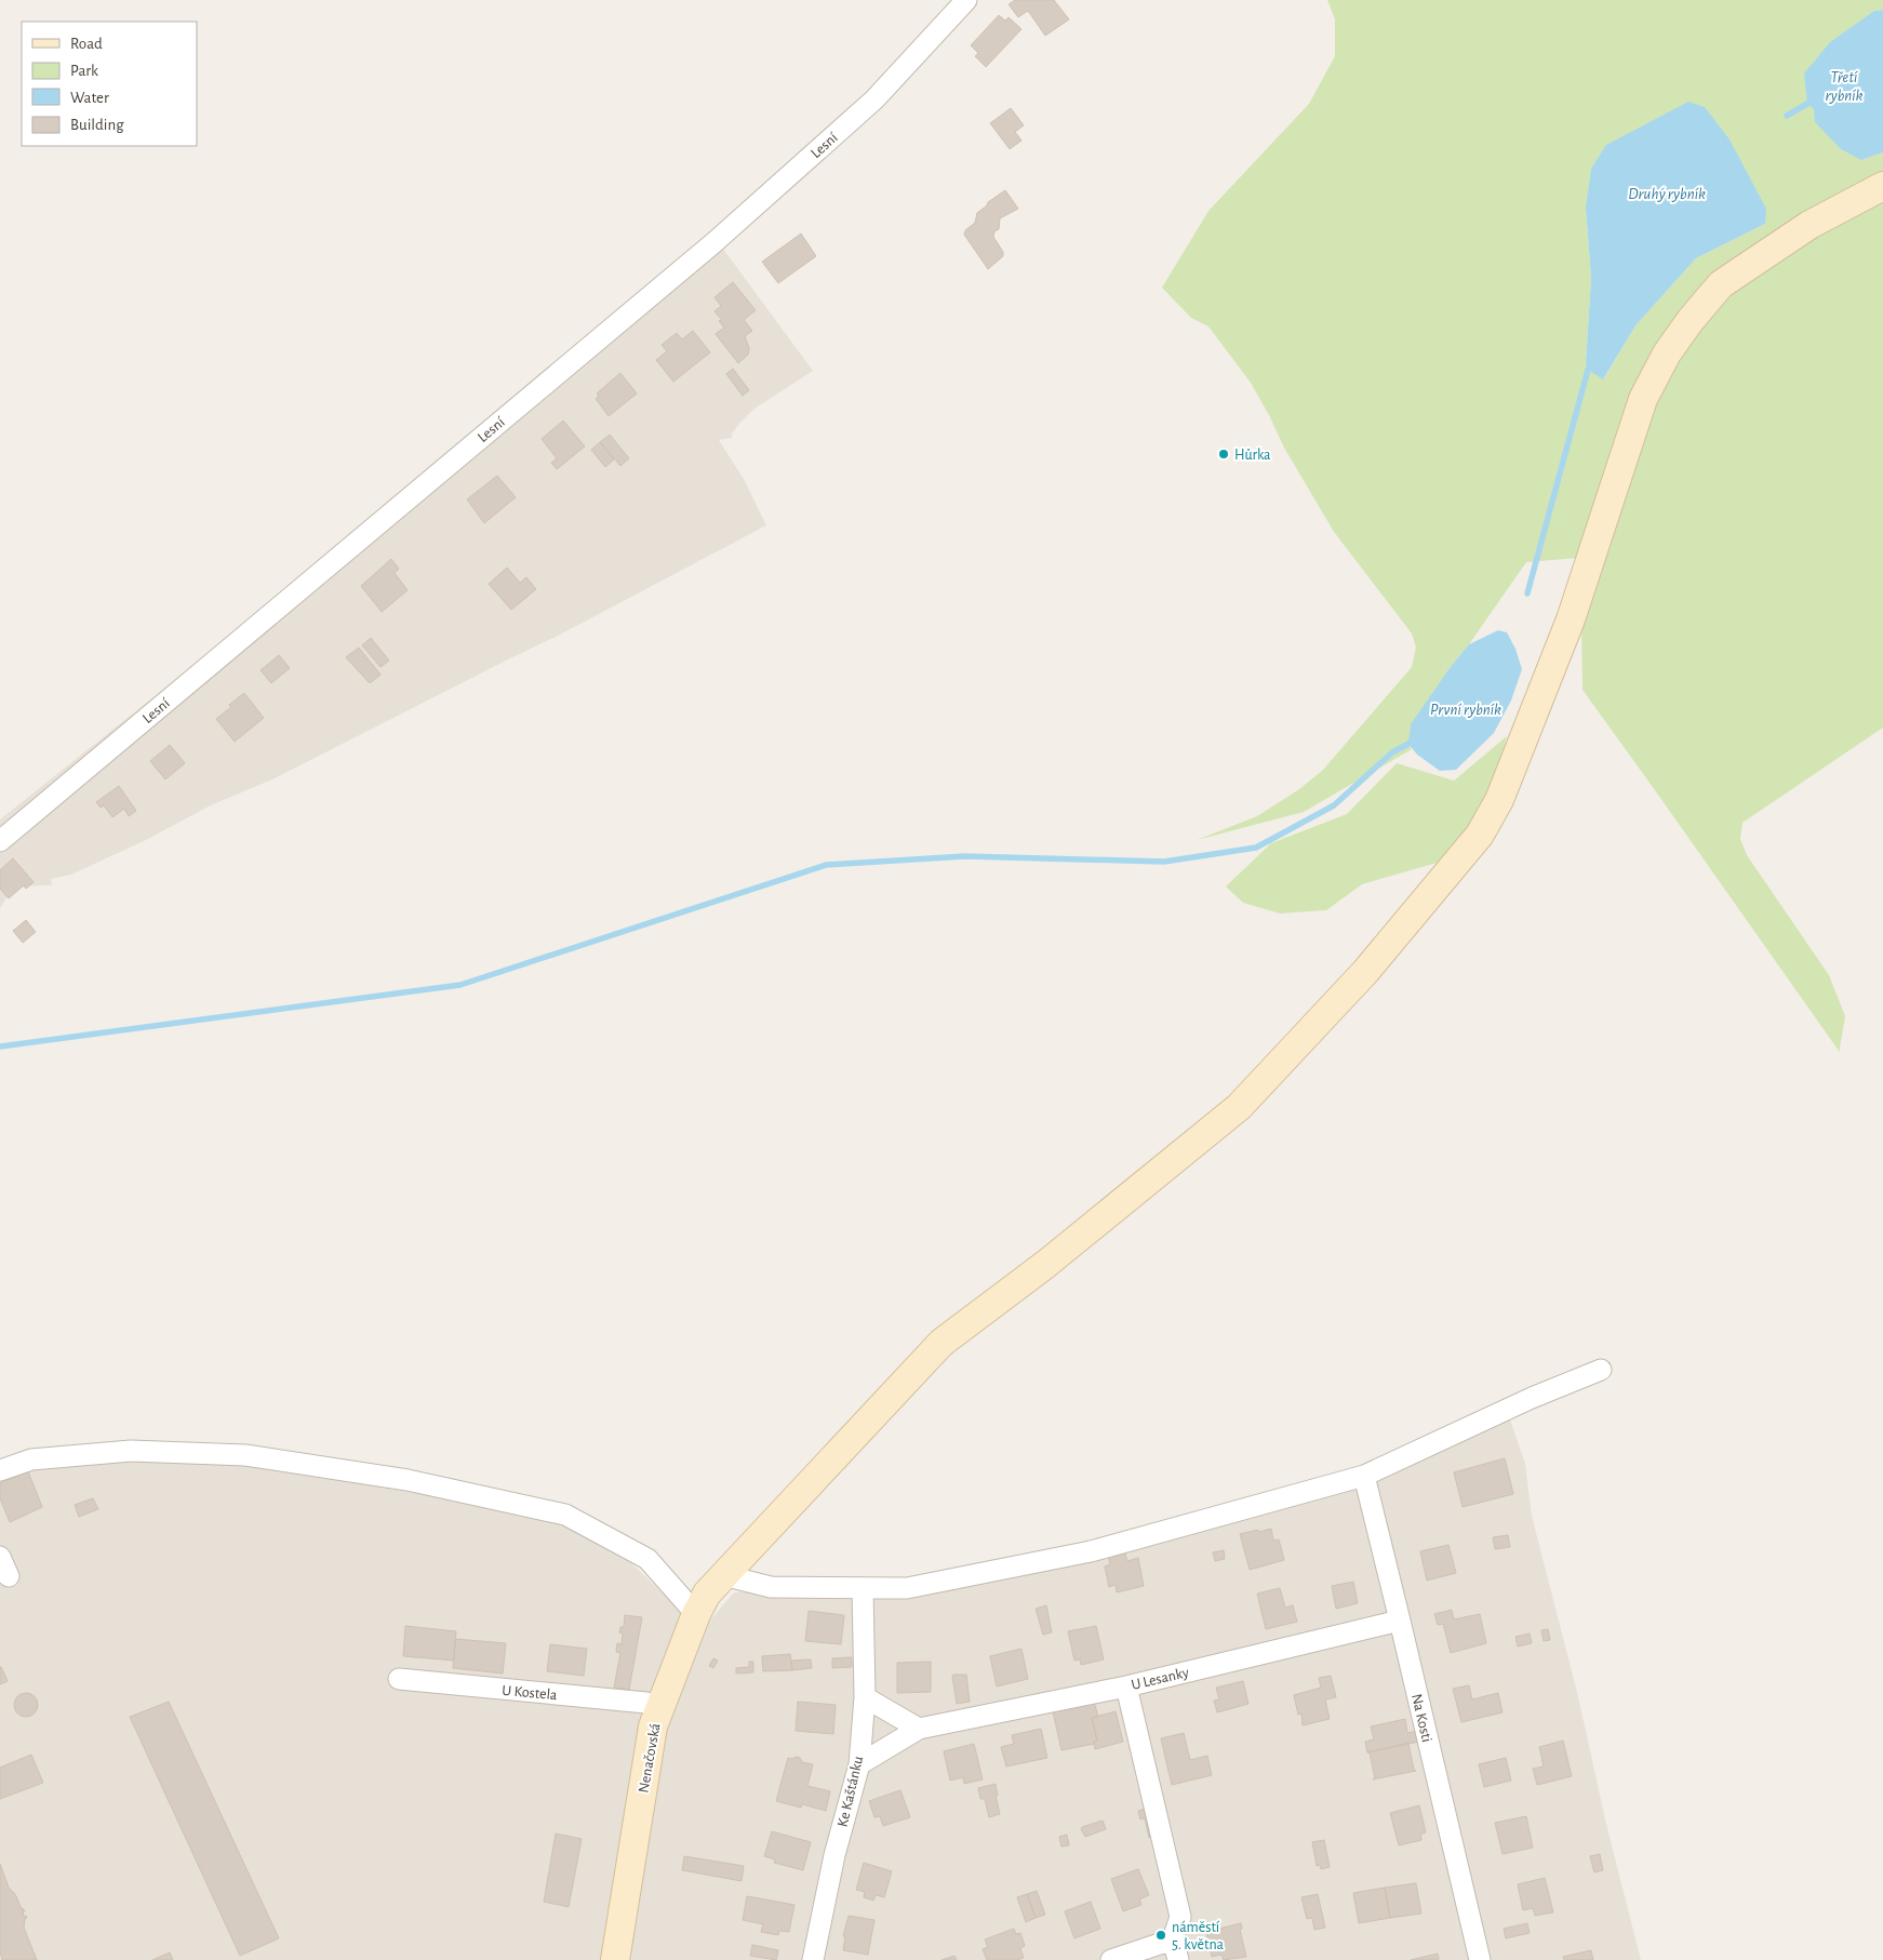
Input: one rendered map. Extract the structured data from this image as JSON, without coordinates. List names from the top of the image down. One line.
{"streets":{"street":["Lesní","U Lesanky","U Kostela","Na Kosti","Nenačovská","Ke Kaštánku"]},"crossings":[["U Lesanky","Na Kosti"],["U Lesanky","Ke Kaštánku"],["U Kostela","Nenačovská"]],"water":["Třetí rybník","Druhý rybník","První rybník"],"places":["Hůrka","náměstí 5. května"],"legend":["Road","Park","Water","Building"]}
